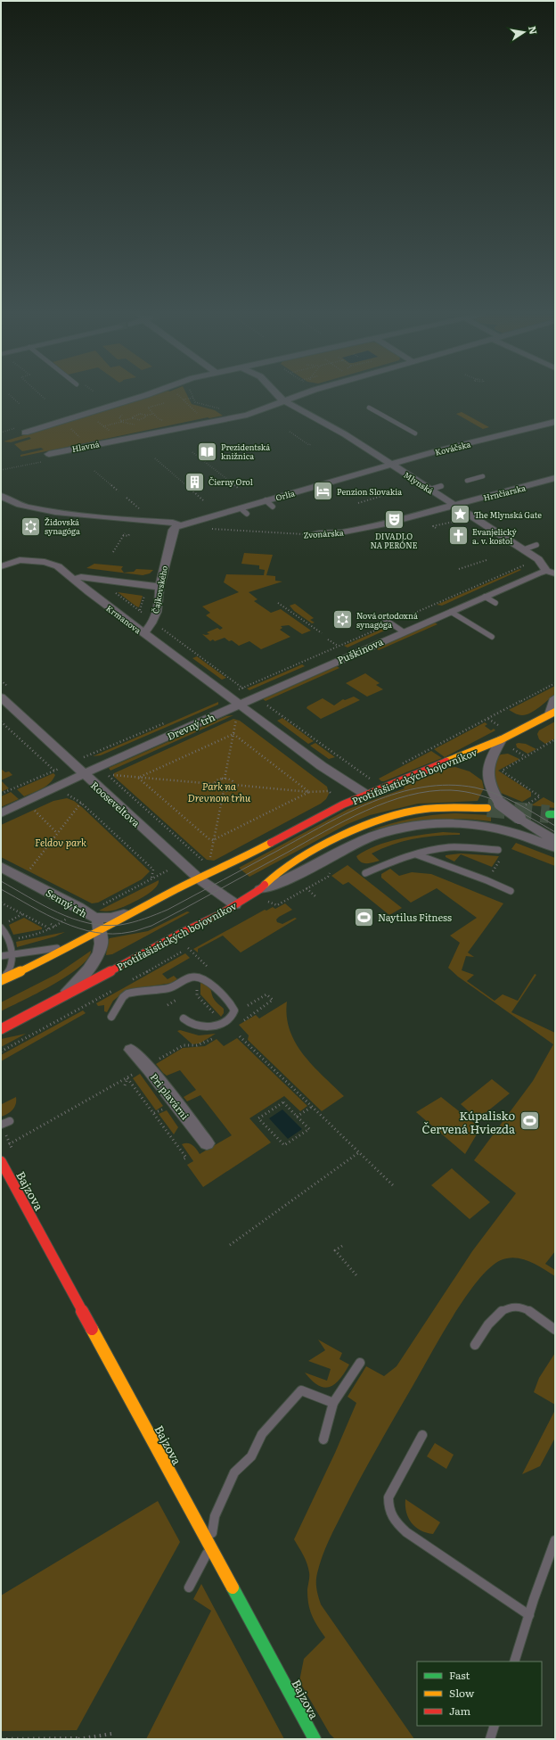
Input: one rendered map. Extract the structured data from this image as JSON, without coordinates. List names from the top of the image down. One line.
{"streets":{"street":["Hlavná","Kováčska","Mlynská","Hrnčiarska","Orlia","Zvonárska","Čajkovského","Krmanova","Puškinova","Drevný trh","Protifašistických bojovníkov","Rooseveltova","Senný trh","Pri plavárni","Bajzova"]},"crossings":[["Hlavná","Mlynská"],["Kováčska","Mlynská"],["Kováčska","Orlia"],["Mlynská","Hrnčiarska"],["Mlynská","Orlia"],["Mlynská","Zvonárska"],["Mlynská","Puškinova"],["Hrnčiarska","Zvonárska"],["Orlia","Čajkovského"],["Čajkovského","Krmanova"],["Krmanova","Puškinova"],["Krmanova","Drevný trh"],["Puškinova","Drevný trh"],["Drevný trh","Rooseveltova"],["Protifašistických bojovníkov","Rooseveltova"],["Protifašistických bojovníkov","Senný trh"]],"parks":["Park na Drevnom trhu","Feldov park"],"places":{"library":["Prezidentská knižnica"],"building":["Čierny Orol"],"hotel":["Penzion Slovakia"],"place":["The Mlynská Gate"],"theatre":["DIVADLO NA PERÓNE"],"synagogue":["Židovská synagóga","Nová ortodoxná synagóga"],"church":["Evanjelický a. v. kostol"],"sports":["Naytilus Fitness","Kúpalisko Červená Hviezda"]},"legend":["Fast","Slow","Jam"],"north":"right"}
